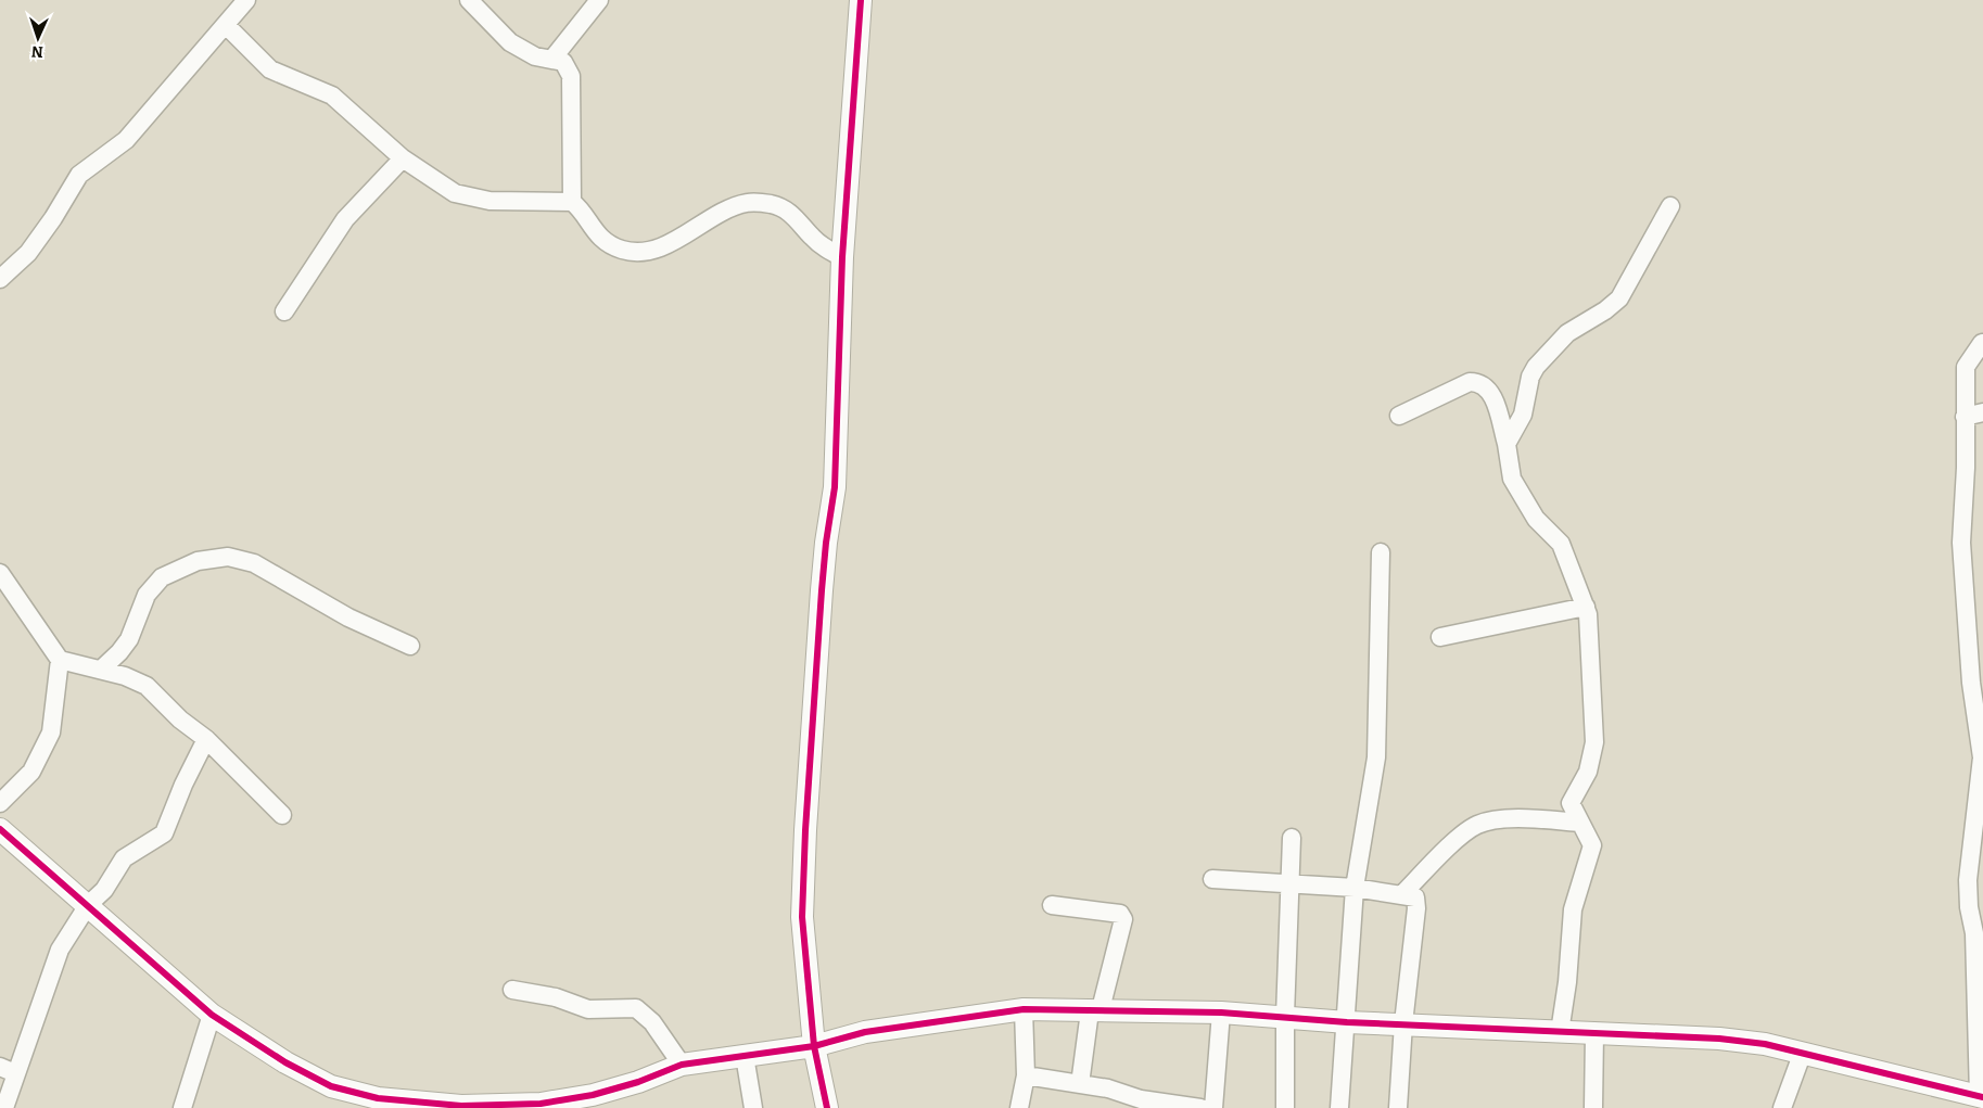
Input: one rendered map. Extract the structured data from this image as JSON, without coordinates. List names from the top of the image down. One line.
{"north":"bottom"}
